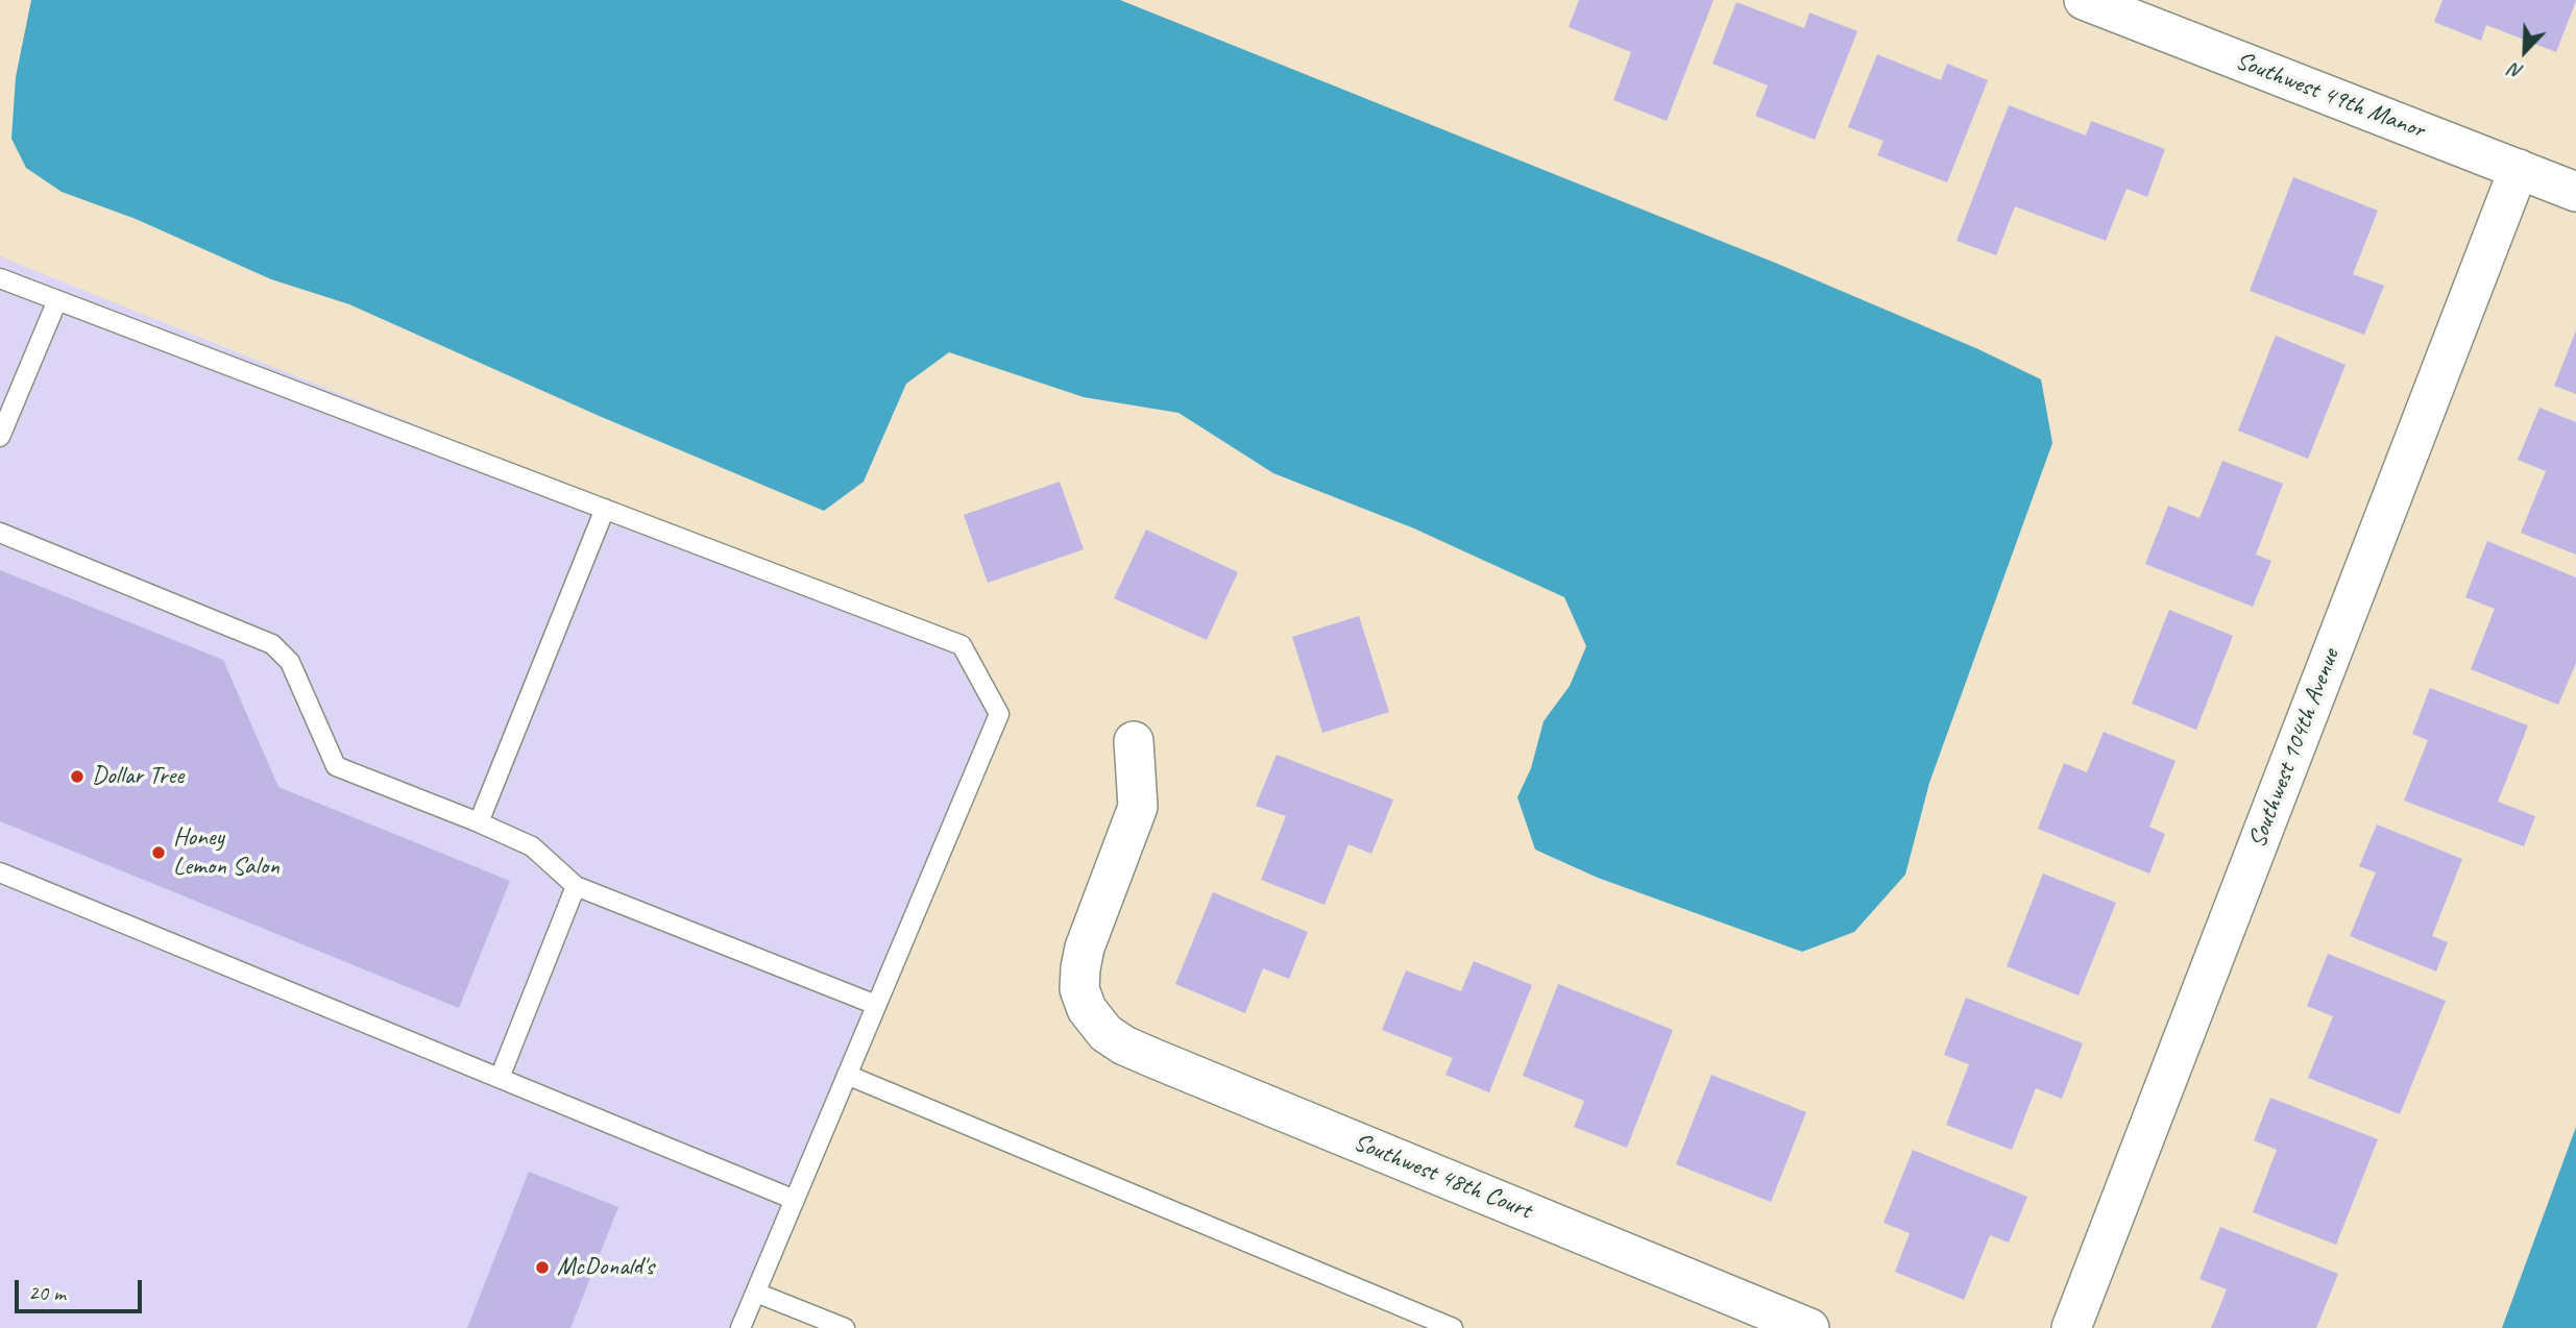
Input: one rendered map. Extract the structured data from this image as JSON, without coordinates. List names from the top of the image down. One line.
{"streets":{"street":["Southwest 49th Manor","Southwest 104th Avenue","Southwest 48th Court"]},"crossings":[["Southwest 49th Manor","Southwest 104th Avenue"]],"places":["Dollar Tree","Honey Lemon Salon","McDonald's"],"scale_bar":"20 m","north":"bottom left"}
